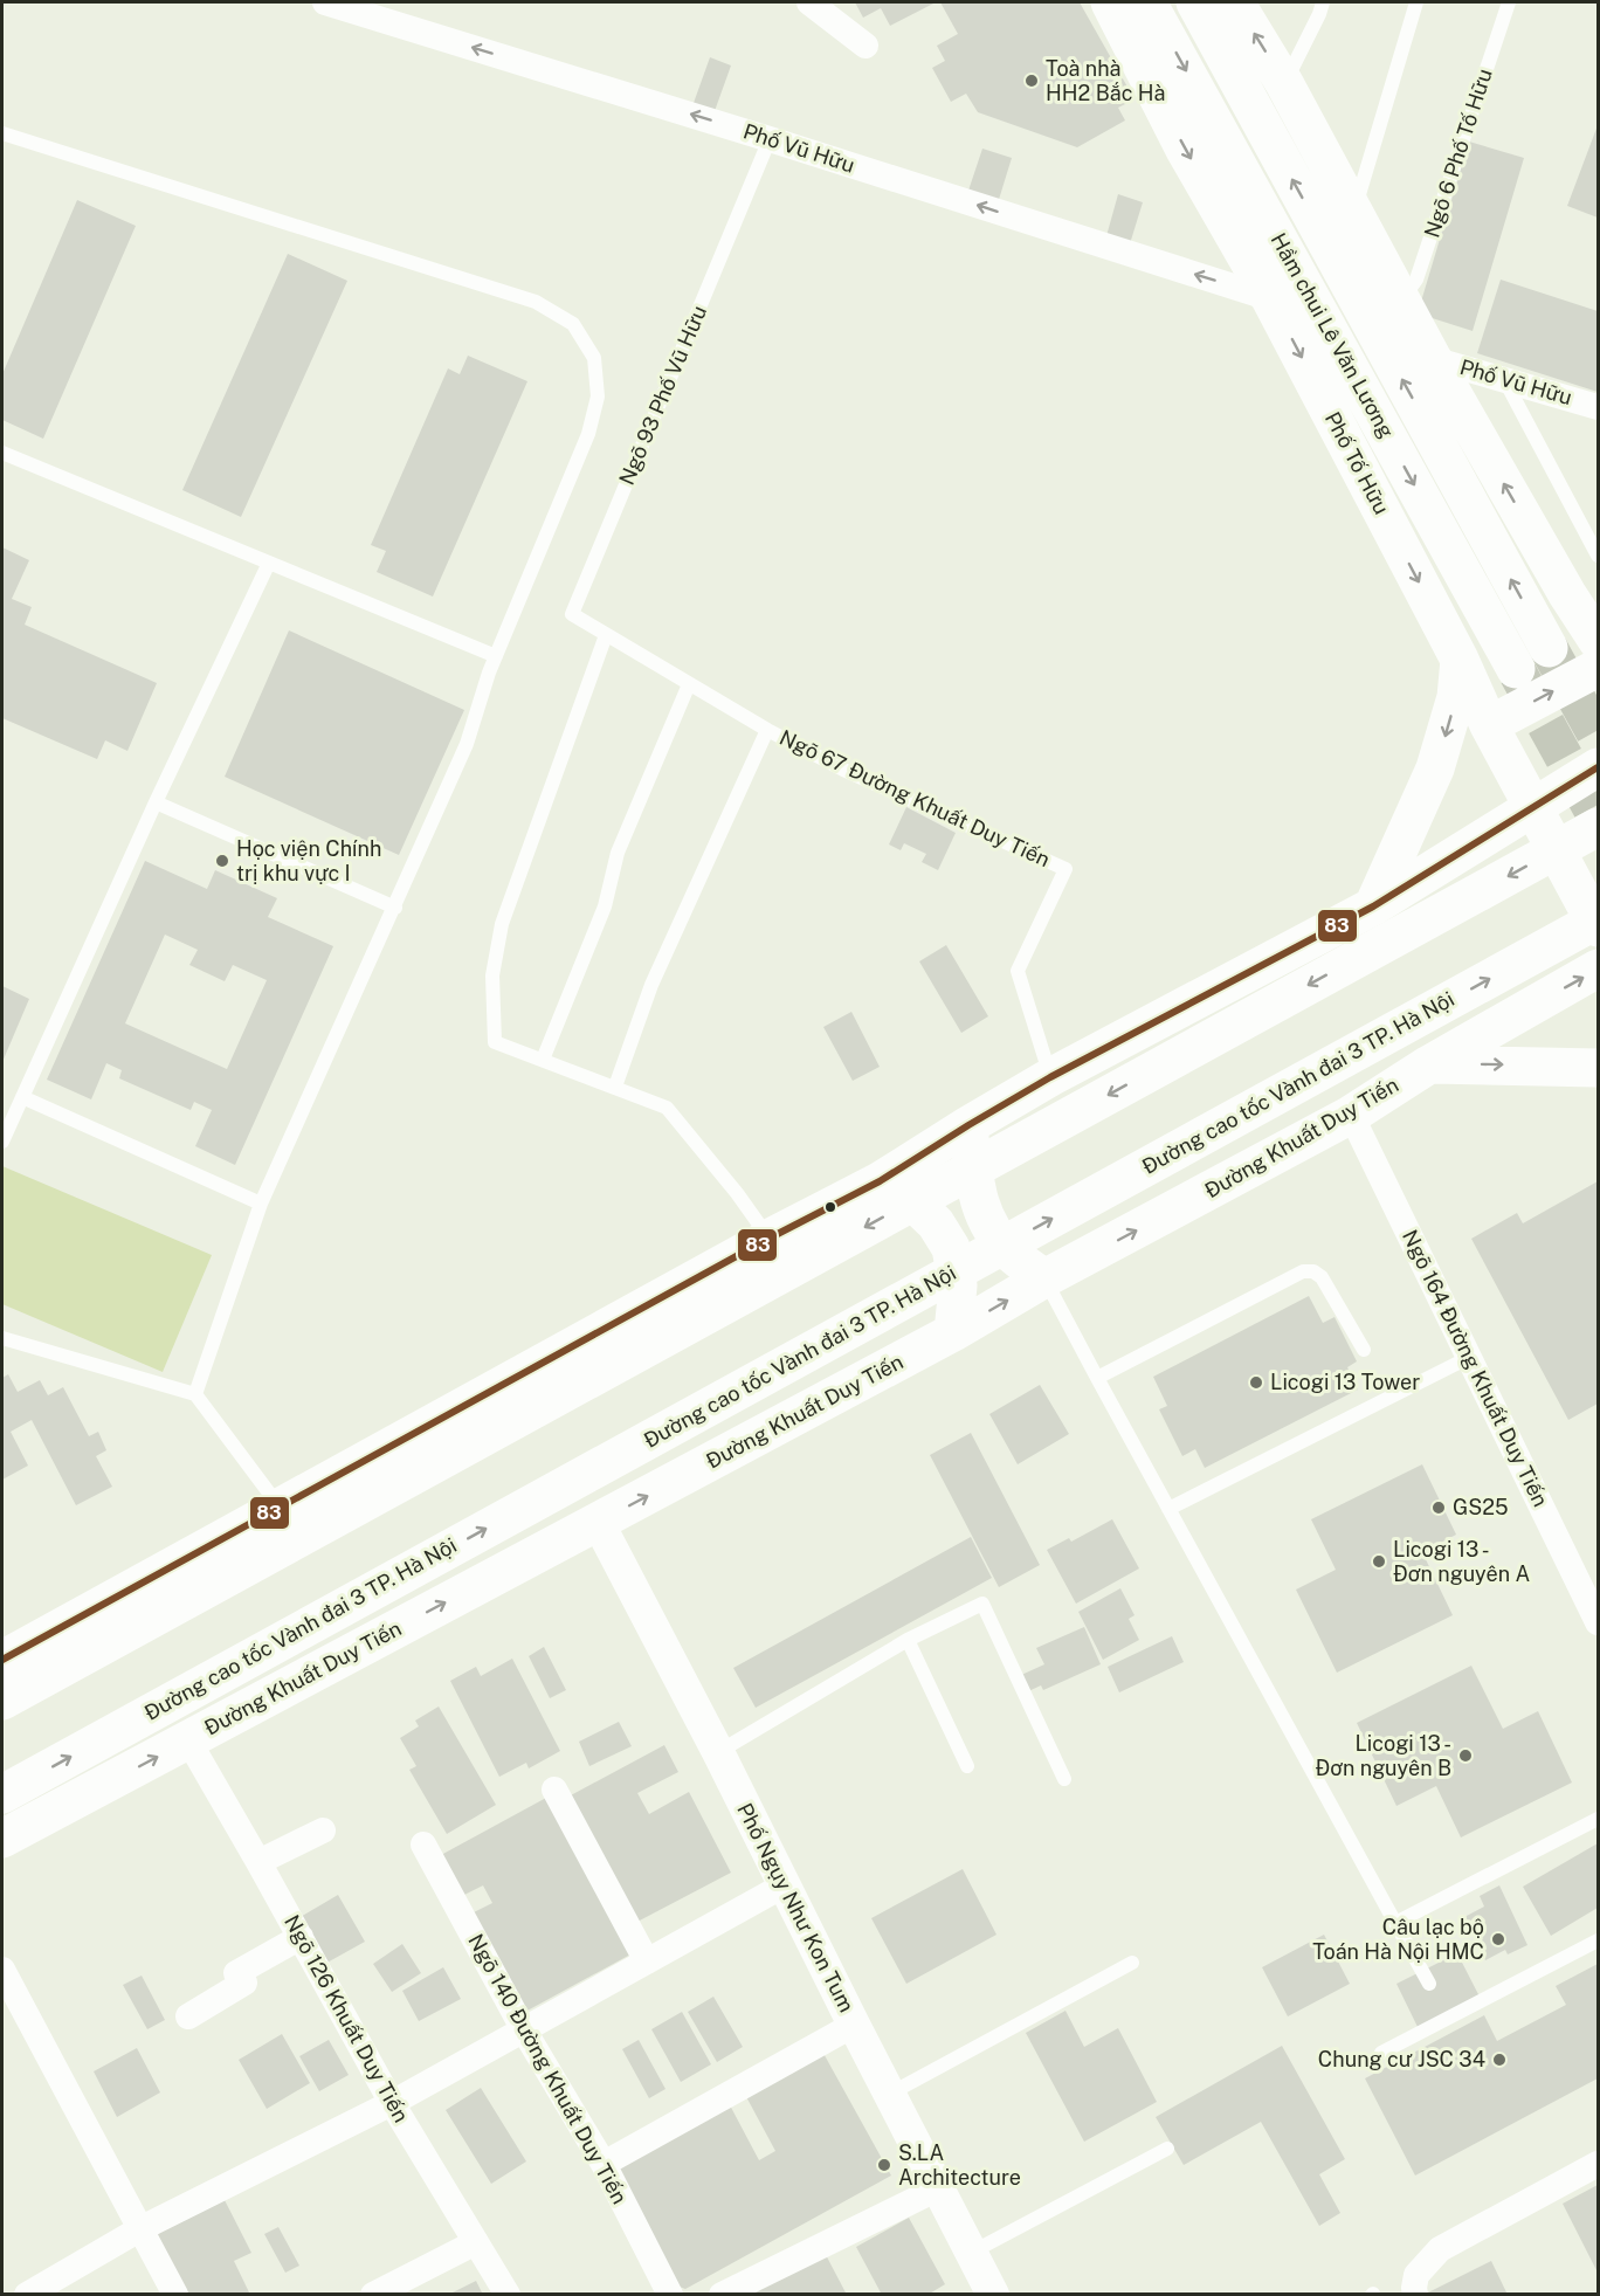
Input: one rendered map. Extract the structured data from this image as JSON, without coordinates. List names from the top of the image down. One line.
{"streets":{"main road":["Hầm chui Lê Văn Lương","Phố Tố Hữu","Đường cao tốc Vành đai 3 TP. Hà Nội","Đường Khuất Duy Tiến"],"street":["Phố Vũ Hữu","Ngõ 164 Đường Khuất Duy Tiến","Phố Ngụy Như Kon Tum","Ngõ 126 Khuất Duy Tiến","Ngõ 140 Đường Khuất Duy Tiến"],"lane":["Ngõ 6 Phố Tố Hữu","Ngõ 93 Phố Vũ Hữu","Ngõ 67 Đường Khuất Duy Tiến"]},"crossings":[["Phố Vũ Hữu","Ngõ 93 Phố Vũ Hữu"],["Phố Vũ Hữu","Phố Tố Hữu"],["Ngõ 93 Phố Vũ Hữu","Ngõ 67 Đường Khuất Duy Tiến"],["Đường Khuất Duy Tiến","Ngõ 164 Đường Khuất Duy Tiến"],["Đường Khuất Duy Tiến","Phố Ngụy Như Kon Tum"],["Đường Khuất Duy Tiến","Ngõ 126 Khuất Duy Tiến"]],"one_way":["Phố Vũ Hữu"],"places":["Toà nhà HH2 Bắc Hà","Học viện Chính trị khu vực I","Licogi 13 Tower","GS25","Licogi 13 - Đơn nguyên A","Licogi 13 - Đơn nguyên B","Câu lạc bộ Toán Hà Nội HMC","Chung cư JSC 34","S.LA Architecture"],"lines":["transit line 83"]}
